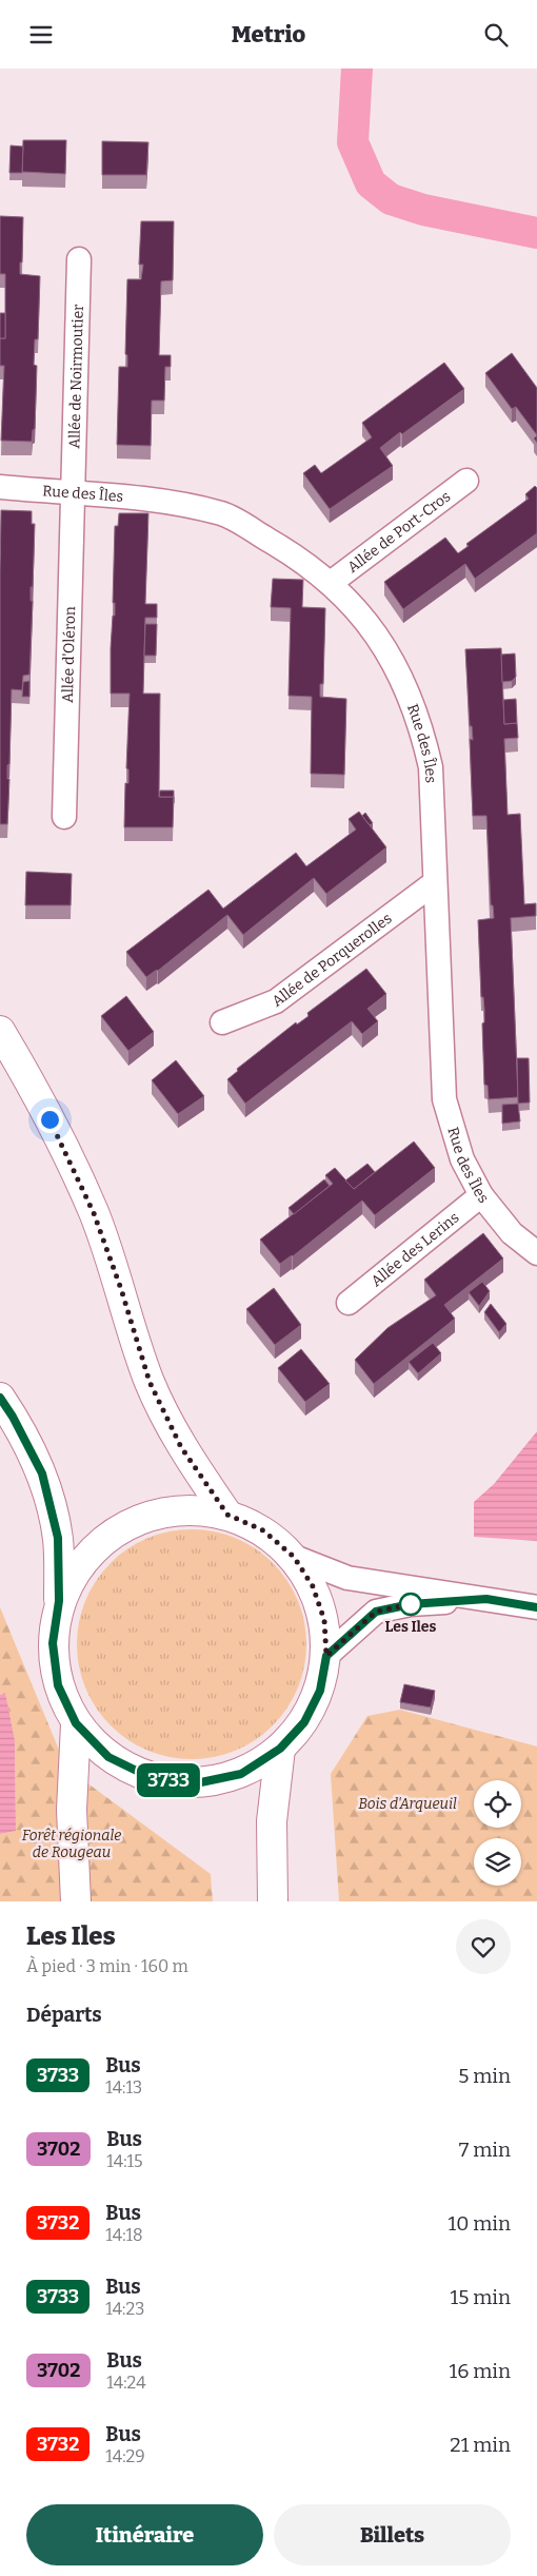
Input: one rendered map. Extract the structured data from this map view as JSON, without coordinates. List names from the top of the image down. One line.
{"streets":{"street":["Allée de Noirmoutier","Rue des Îles","Allée de Port-Cros","Allée d'Oléron","Allée de Porquerolles","Allée des Lerins"]},"crossings":[["Allée de Noirmoutier","Rue des Îles"],["Allée de Noirmoutier","Allée d'Oléron"],["Rue des Îles","Allée de Port-Cros"],["Rue des Îles","Allée d'Oléron"],["Rue des Îles","Allée de Porquerolles"],["Rue des Îles","Allée des Lerins"]],"parks":["Bois d'Arqueuil","Forêt régionale de Rougeau"],"places":["Les Iles"],"lines":["bus line 3733"],"page":{"header":"Metrio","on_map":"3733","heading":[["Les Iles","À pied · 3 min · 160 m"],"Départs"],"list":[{"mark":"3733","name":"Bus","note":"14:13","value":"5 min"},{"mark":"3702","name":"Bus","note":"14:15","value":"7 min"},{"mark":"3732","name":"Bus","note":"14:18","value":"10 min"},{"mark":"3733","name":"Bus","note":"14:23","value":"15 min"},{"mark":"3702","name":"Bus","note":"14:24","value":"16 min"},{"mark":"3732","name":"Bus","note":"14:29","value":"21 min"}],"buttons":["Itinéraire","Billets"]}}
